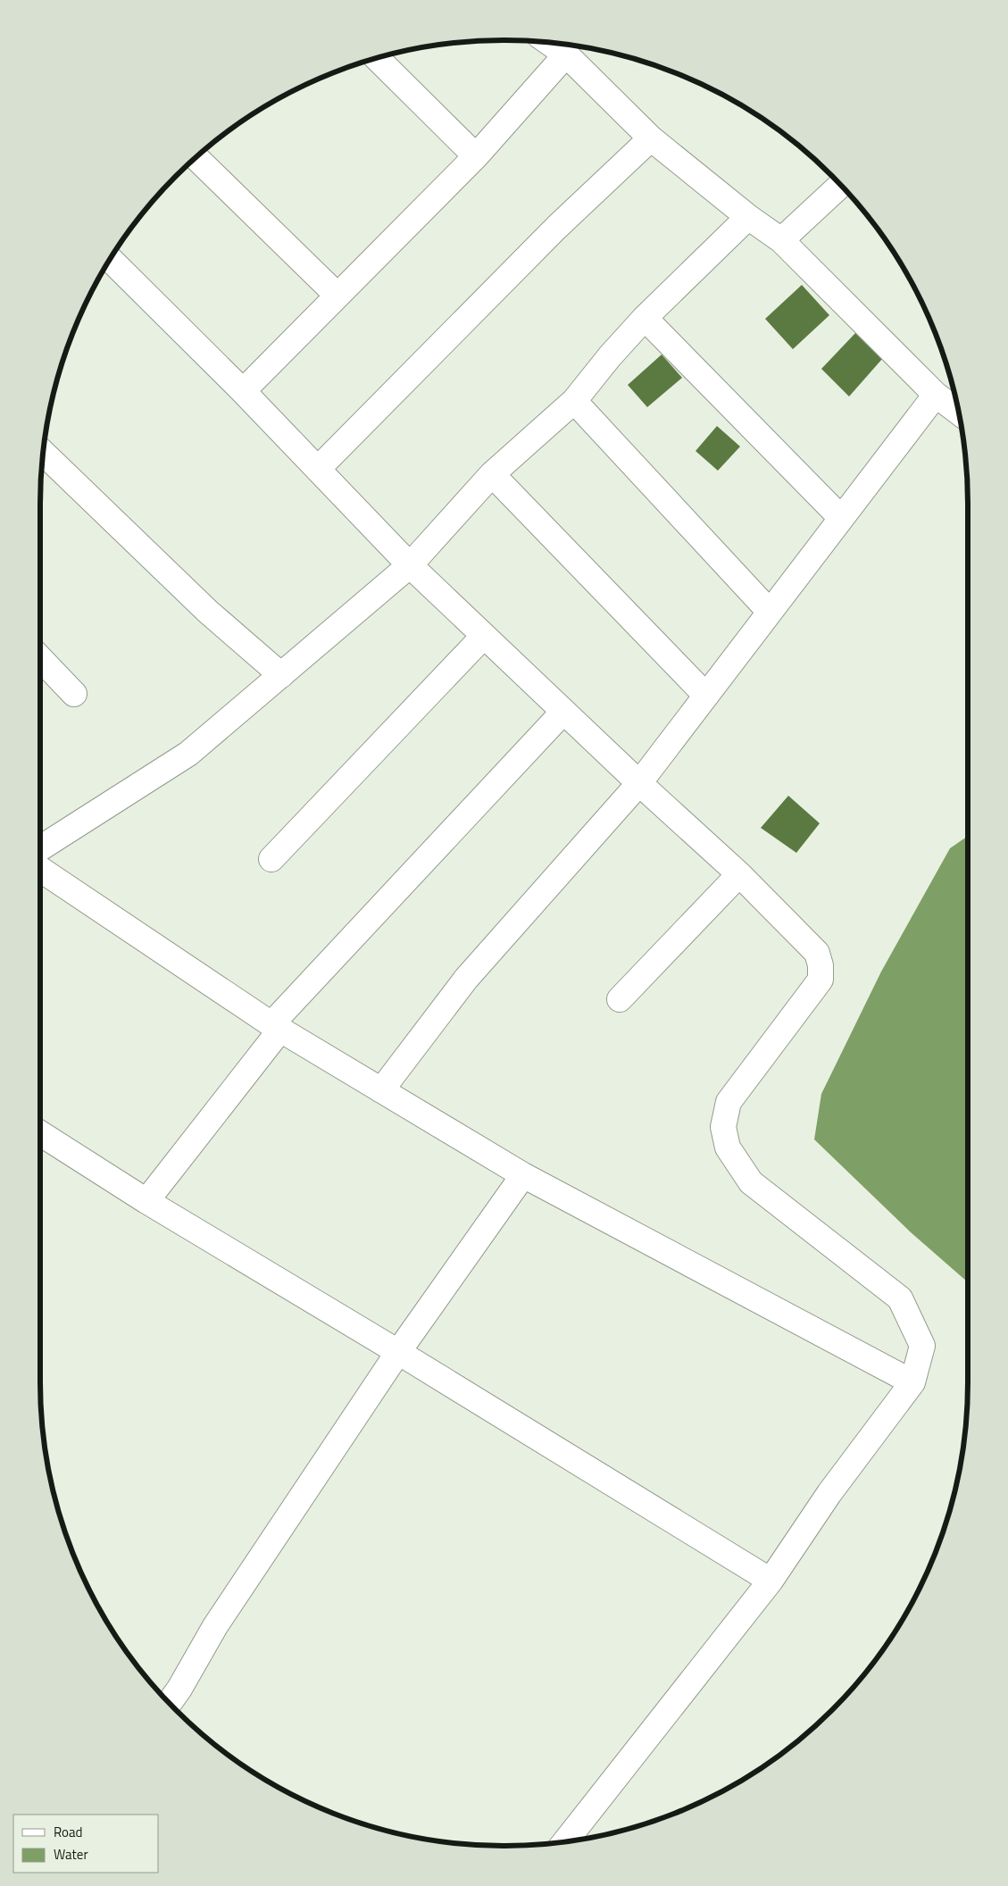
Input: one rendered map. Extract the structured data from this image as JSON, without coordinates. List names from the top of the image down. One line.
{"legend":["Road","Water"]}
